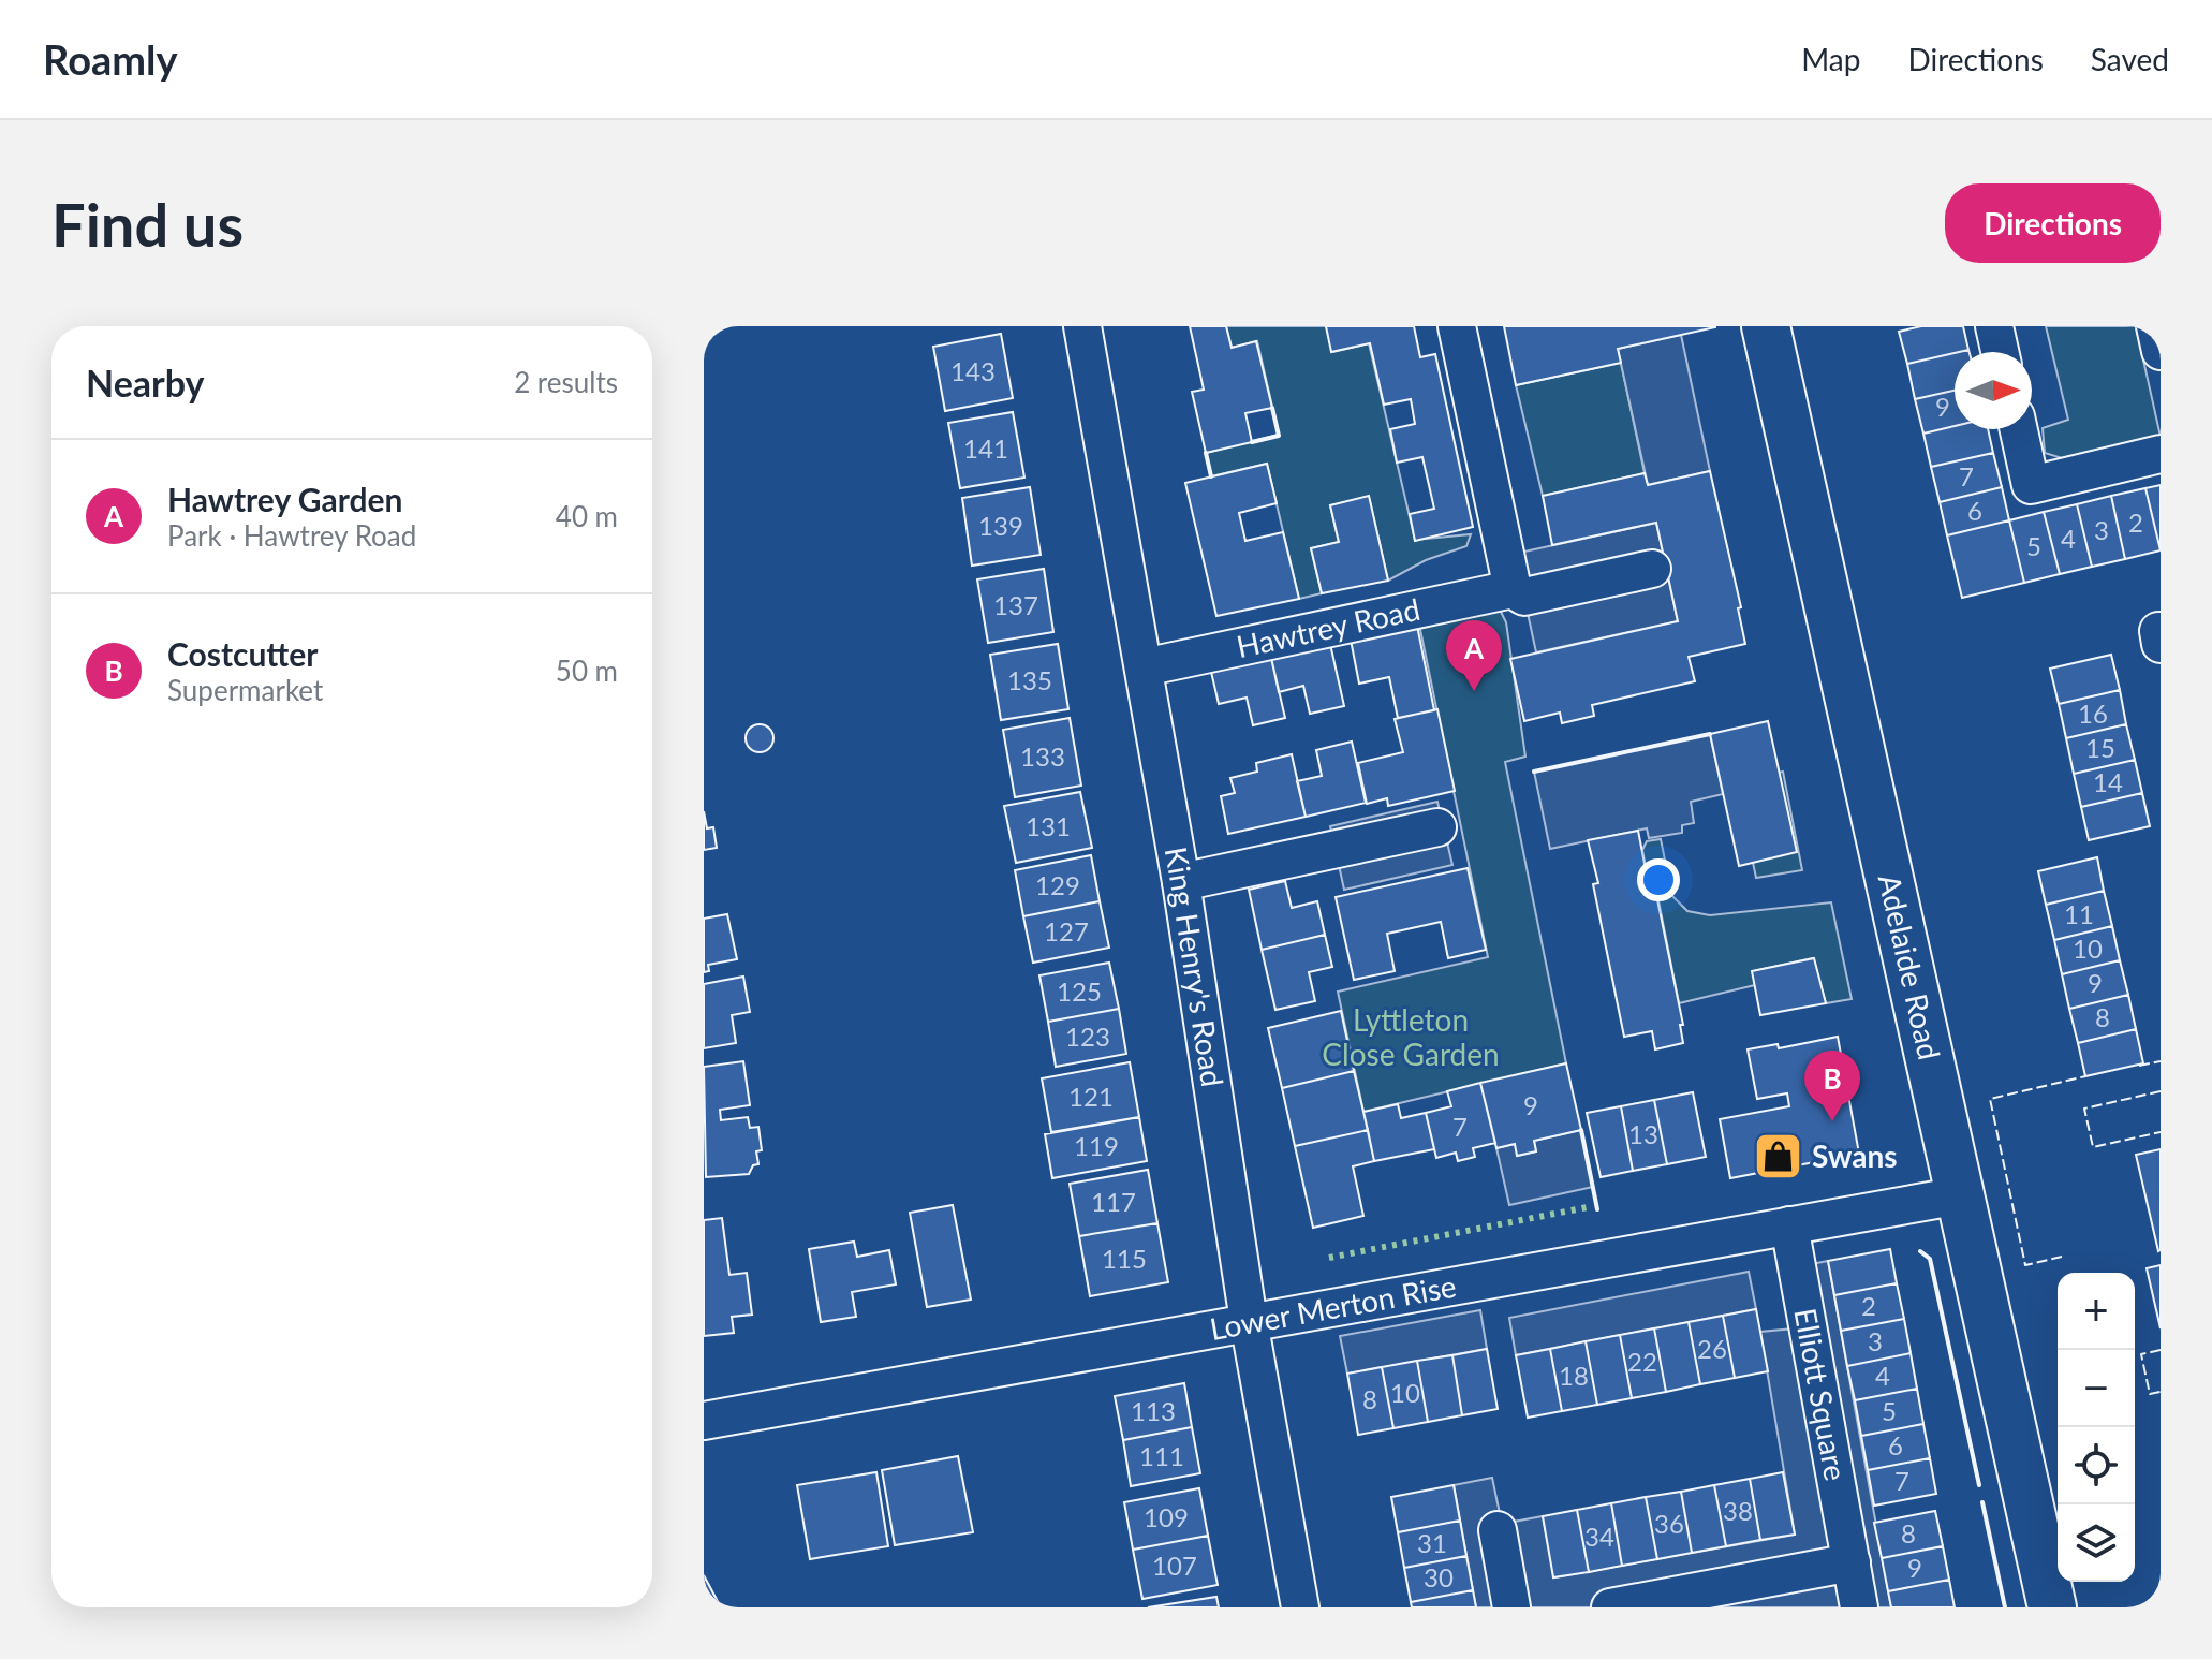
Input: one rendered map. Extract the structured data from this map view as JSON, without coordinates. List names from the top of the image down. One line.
{"streets":{"main road":["Adelaide Road"],"street":["Hawtrey Road","King Henry's Road","Lower Merton Rise","Elliott Square"]},"crossings":[["Hawtrey Road","King Henry's Road"],["King Henry's Road","Lower Merton Rise"],["Adelaide Road","Lower Merton Rise"],["Lower Merton Rise","Elliott Square"]],"parks":["Lyttleton Close Garden"],"places":{"shop":["Swans"]},"house_numbers":["143","9","141","7","6","2","139","3","4","5","137","135","16","15","133","14","131","129","11","127","10","9","125","8","123","121","9","7","13","119","117","115","2","3","26","22","18","4","10","8","113","5","6","111","7","38","109","36","8","34","31","107","9","30"],"north":"right","page":{"header":"Roamly","nav":["Map","Directions","Saved"],"buttons":"Directions","title":"Find us","heading":["Nearby","2 results"],"list":[{"mark":"A","name":"Hawtrey Garden","note":"Park · Hawtrey Road","value":"40 m"},{"mark":"B","name":"Costcutter","note":"Supermarket","value":"50 m"}],"pins":["A","B"],"map_buttons":["+","−"]}}
